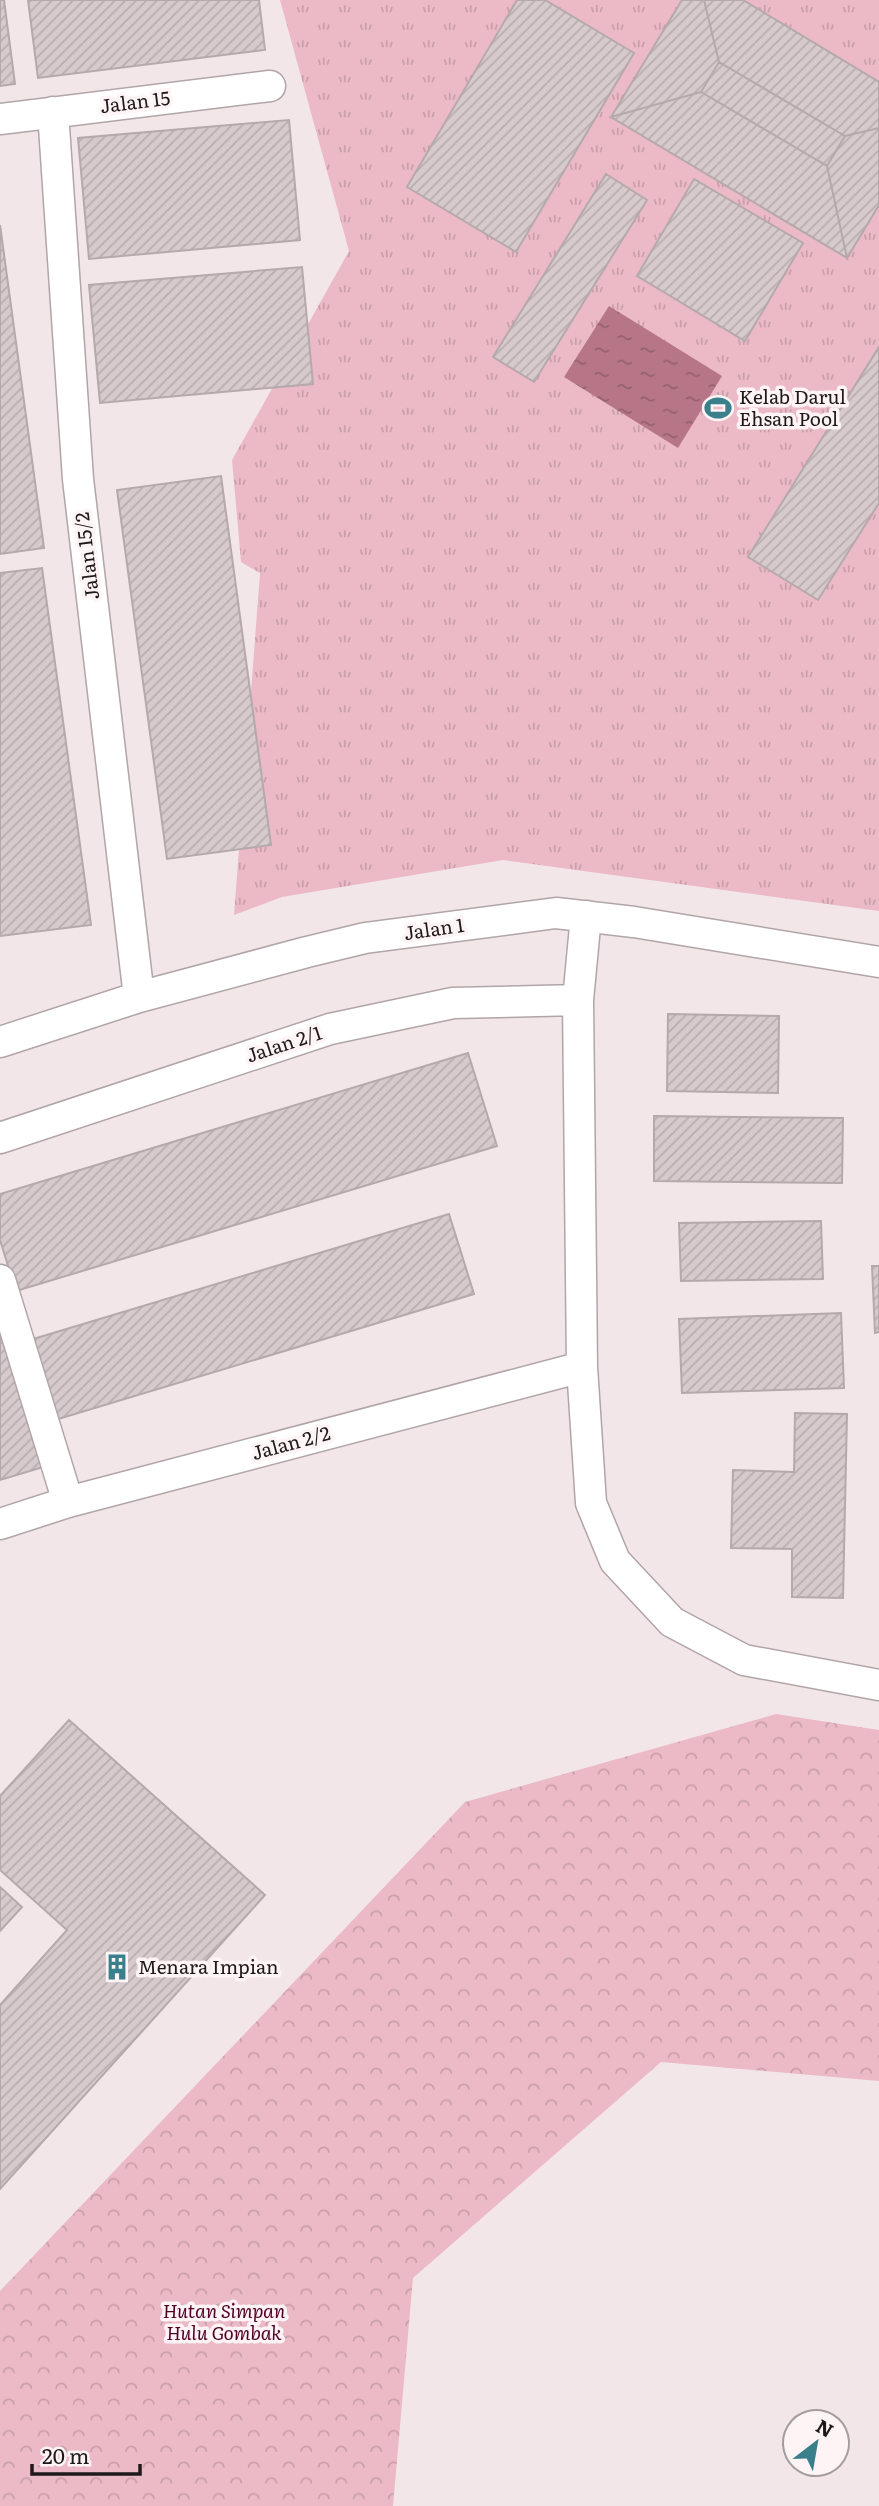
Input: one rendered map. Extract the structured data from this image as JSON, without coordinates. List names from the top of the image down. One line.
{"streets":{"street":["Jalan 15","Jalan 15/2","Jalan 1","Jalan 2/1","Jalan 2/2"]},"crossings":[["Jalan 15","Jalan 15/2"],["Jalan 15/2","Jalan 1"]],"parks":["Hutan Simpan Hulu Gombak"],"places":{"sports":["Kelab Darul Ehsan Pool"],"building":["Menara Impian"]},"scale_bar":"20 m","north":"top right"}
